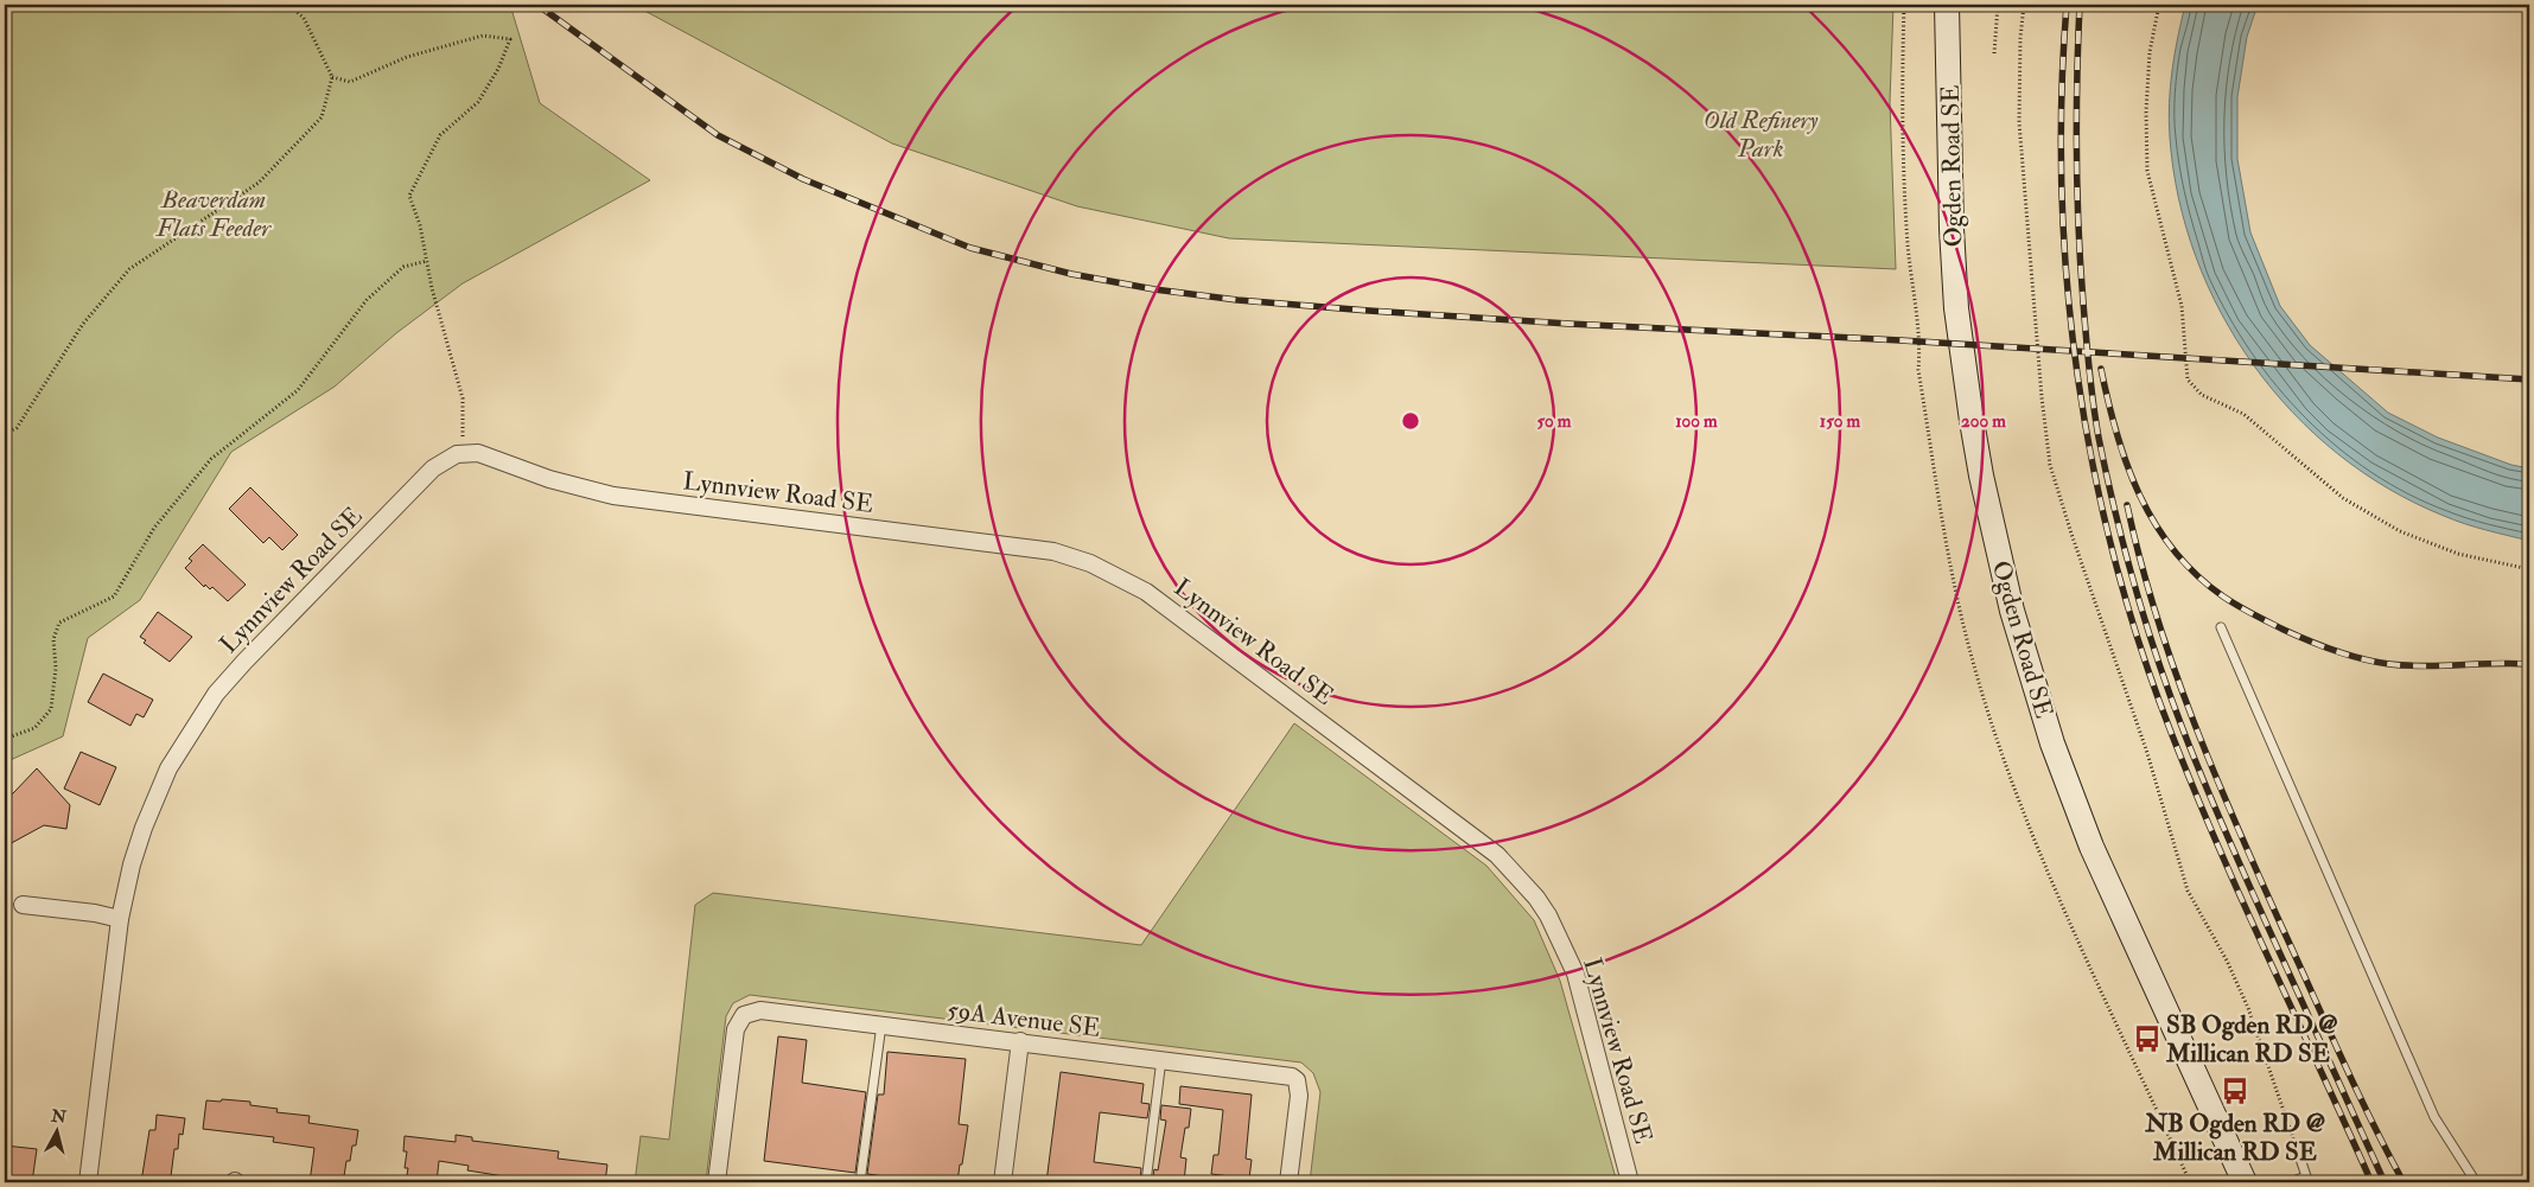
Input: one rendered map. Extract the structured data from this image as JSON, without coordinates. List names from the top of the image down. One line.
{"streets":{"street":["Ogden Road SE","Lynnview Road SE","59A Avenue SE"]},"parks":["Old Refinery Park","Beaverdam Flats Feeder"],"places":{"bus stop":["SB Ogden RD @ Millican RD SE","NB Ogden RD @ Millican RD SE"]},"north":"top","rings":["50 m","100 m","150 m","200 m"]}
